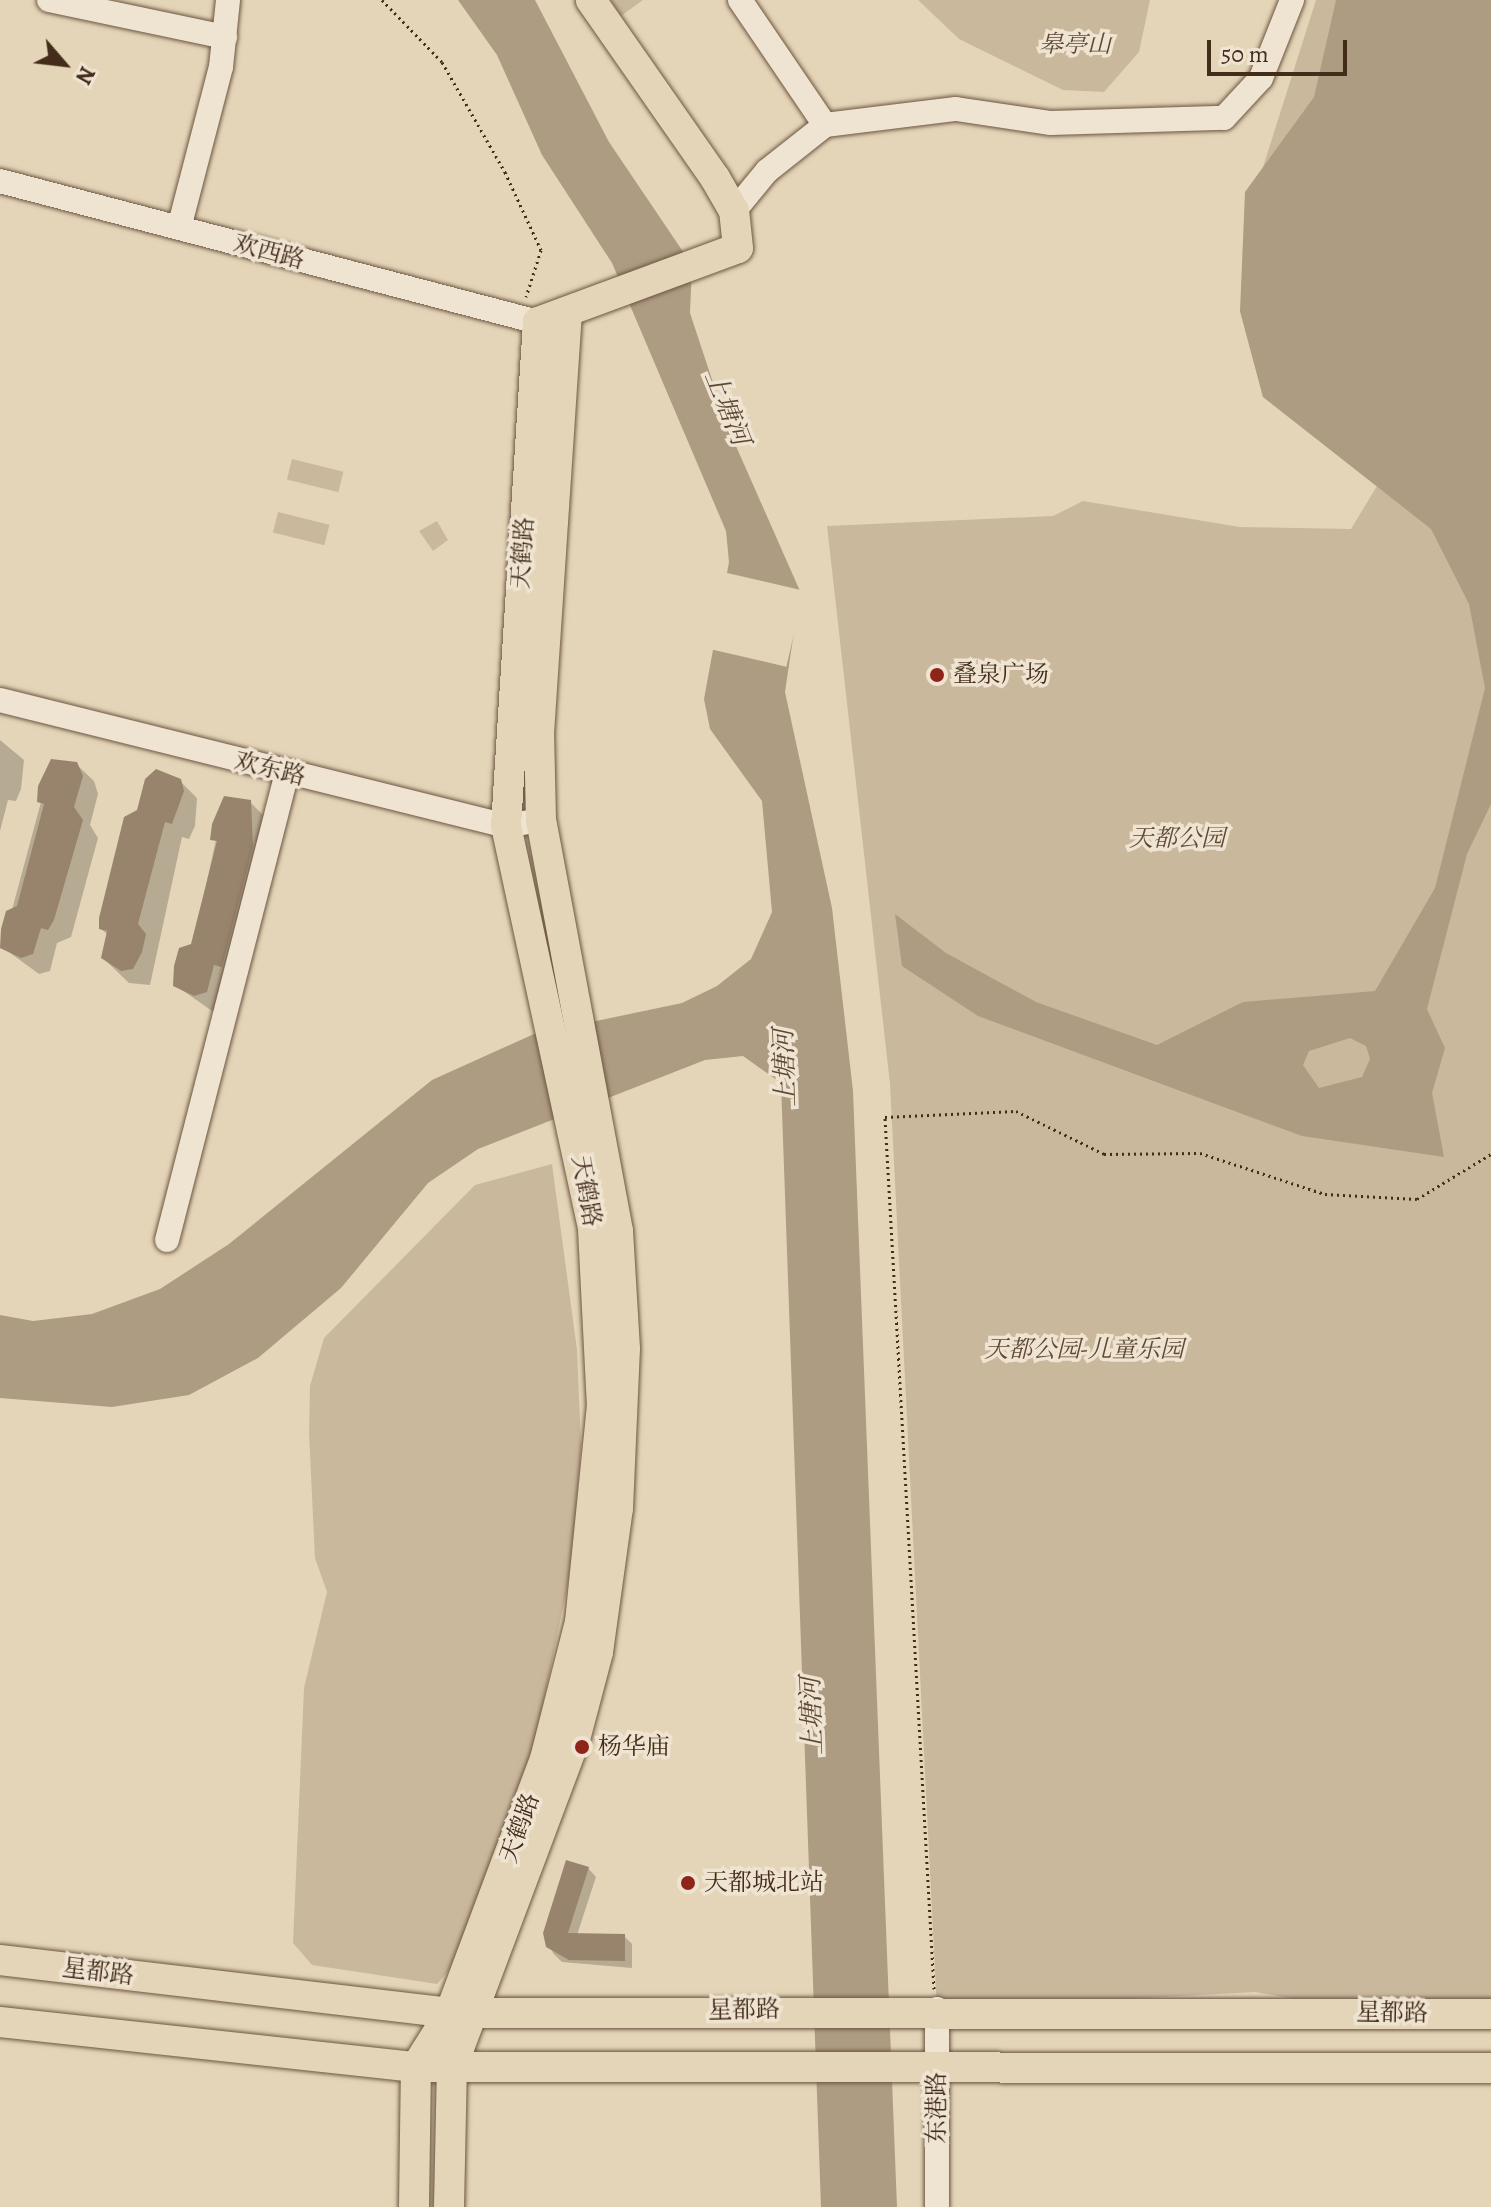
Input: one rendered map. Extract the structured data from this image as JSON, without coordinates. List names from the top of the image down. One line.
{"streets":{"main road":["天鹤路","星都路"],"street":["欢西路","欢东路","东港路"]},"crossings":[["欢西路","天鹤路"],["天鹤路","欢东路"],["天鹤路","星都路"],["星都路","东港路"]],"water":["上塘河"],"parks":["皋亭山","天都公园","天都公园-儿童乐园"],"places":["叠泉广场","杨华庙","天都城北站"],"scale_bar":"50 m","north":"bottom right"}
